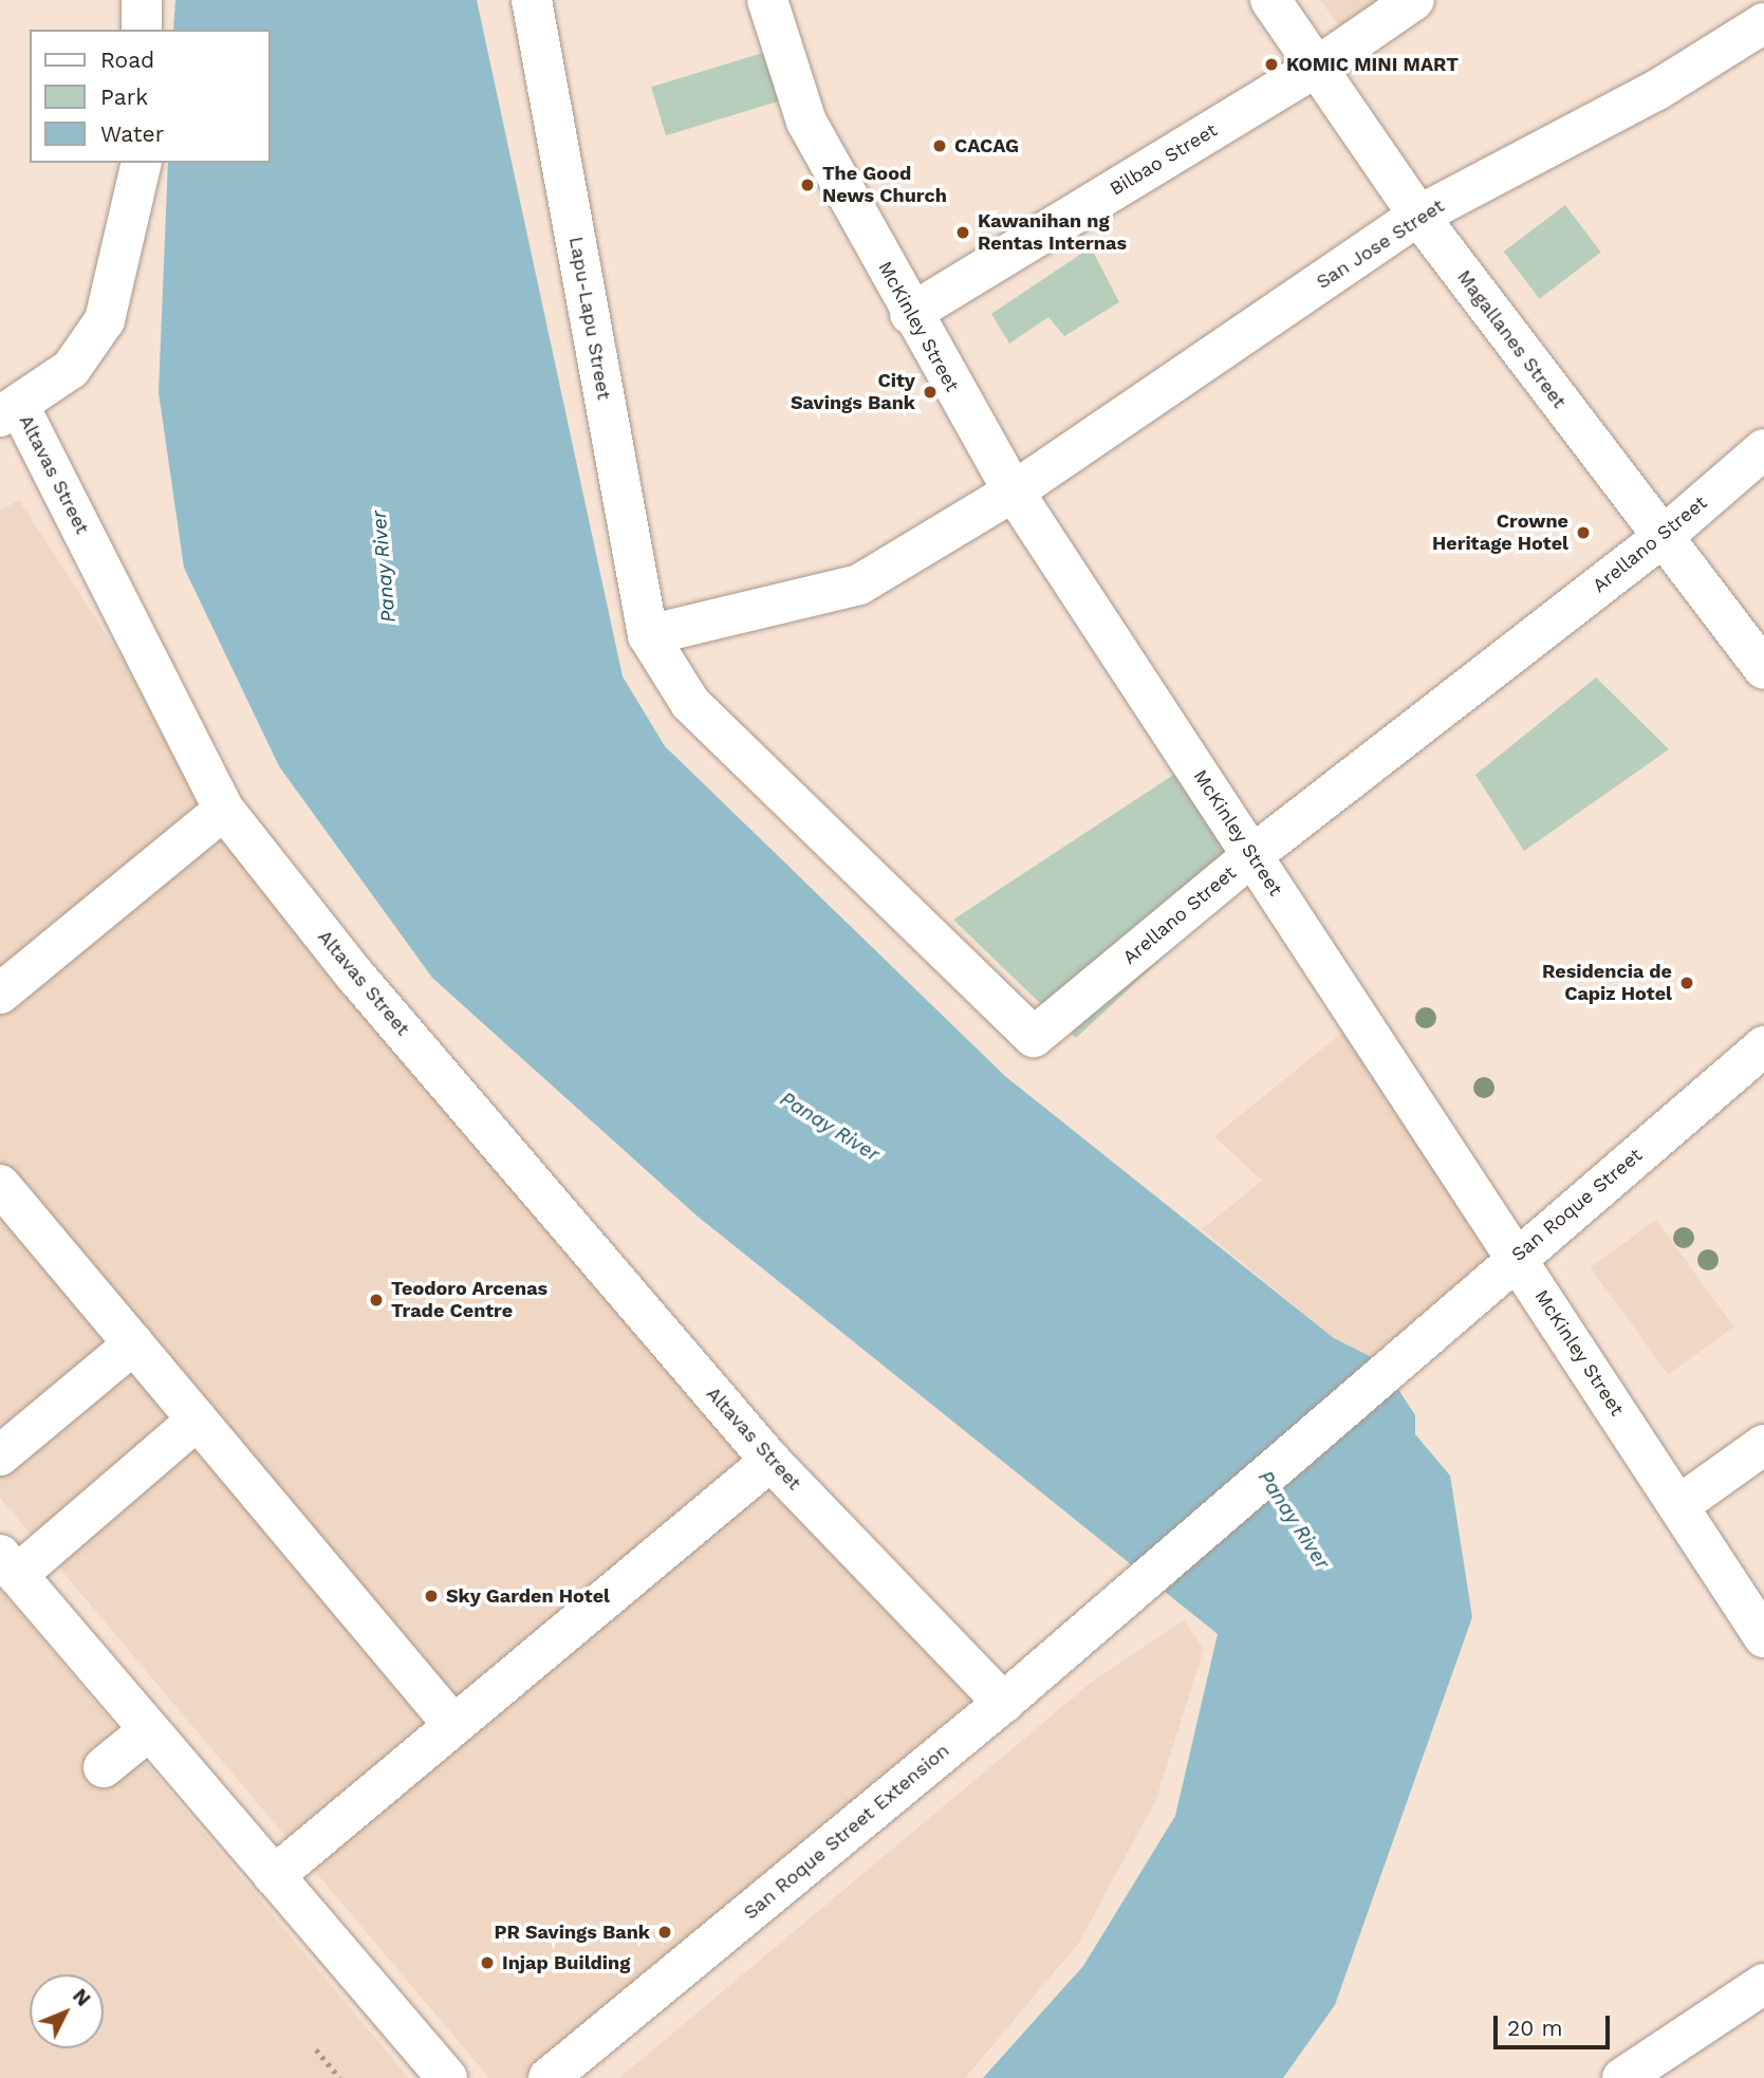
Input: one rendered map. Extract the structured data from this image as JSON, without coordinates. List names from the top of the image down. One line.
{"streets":{"street":["Bilbao Street","San Jose Street","Lapu-Lapu Street","McKinley Street","Magallanes Street","Altavas Street","Arellano Street","San Roque Street","San Roque Street Extension"]},"crossings":[["Bilbao Street","McKinley Street"],["Bilbao Street","Magallanes Street"],["San Jose Street","Lapu-Lapu Street"],["San Jose Street","McKinley Street"],["San Jose Street","Magallanes Street"],["San Jose Street","Arellano Street"],["Lapu-Lapu Street","Arellano Street"],["McKinley Street","Arellano Street"],["McKinley Street","San Roque Street"],["Magallanes Street","Arellano Street"],["Altavas Street","San Roque Street Extension"],["San Roque Street","San Roque Street Extension"]],"water":["Panay River"],"places":["KOMIC MINI MART","CACAG","The Good News Church","Kawanihan ng Rentas Internas","City Savings Bank","Crowne Heritage Hotel","Residencia de Capiz Hotel","Teodoro Arcenas Trade Centre","Sky Garden Hotel","PR Savings Bank","Injap Building"],"legend":["Road","Park","Water"],"scale_bar":"20 m","north":"top right"}
